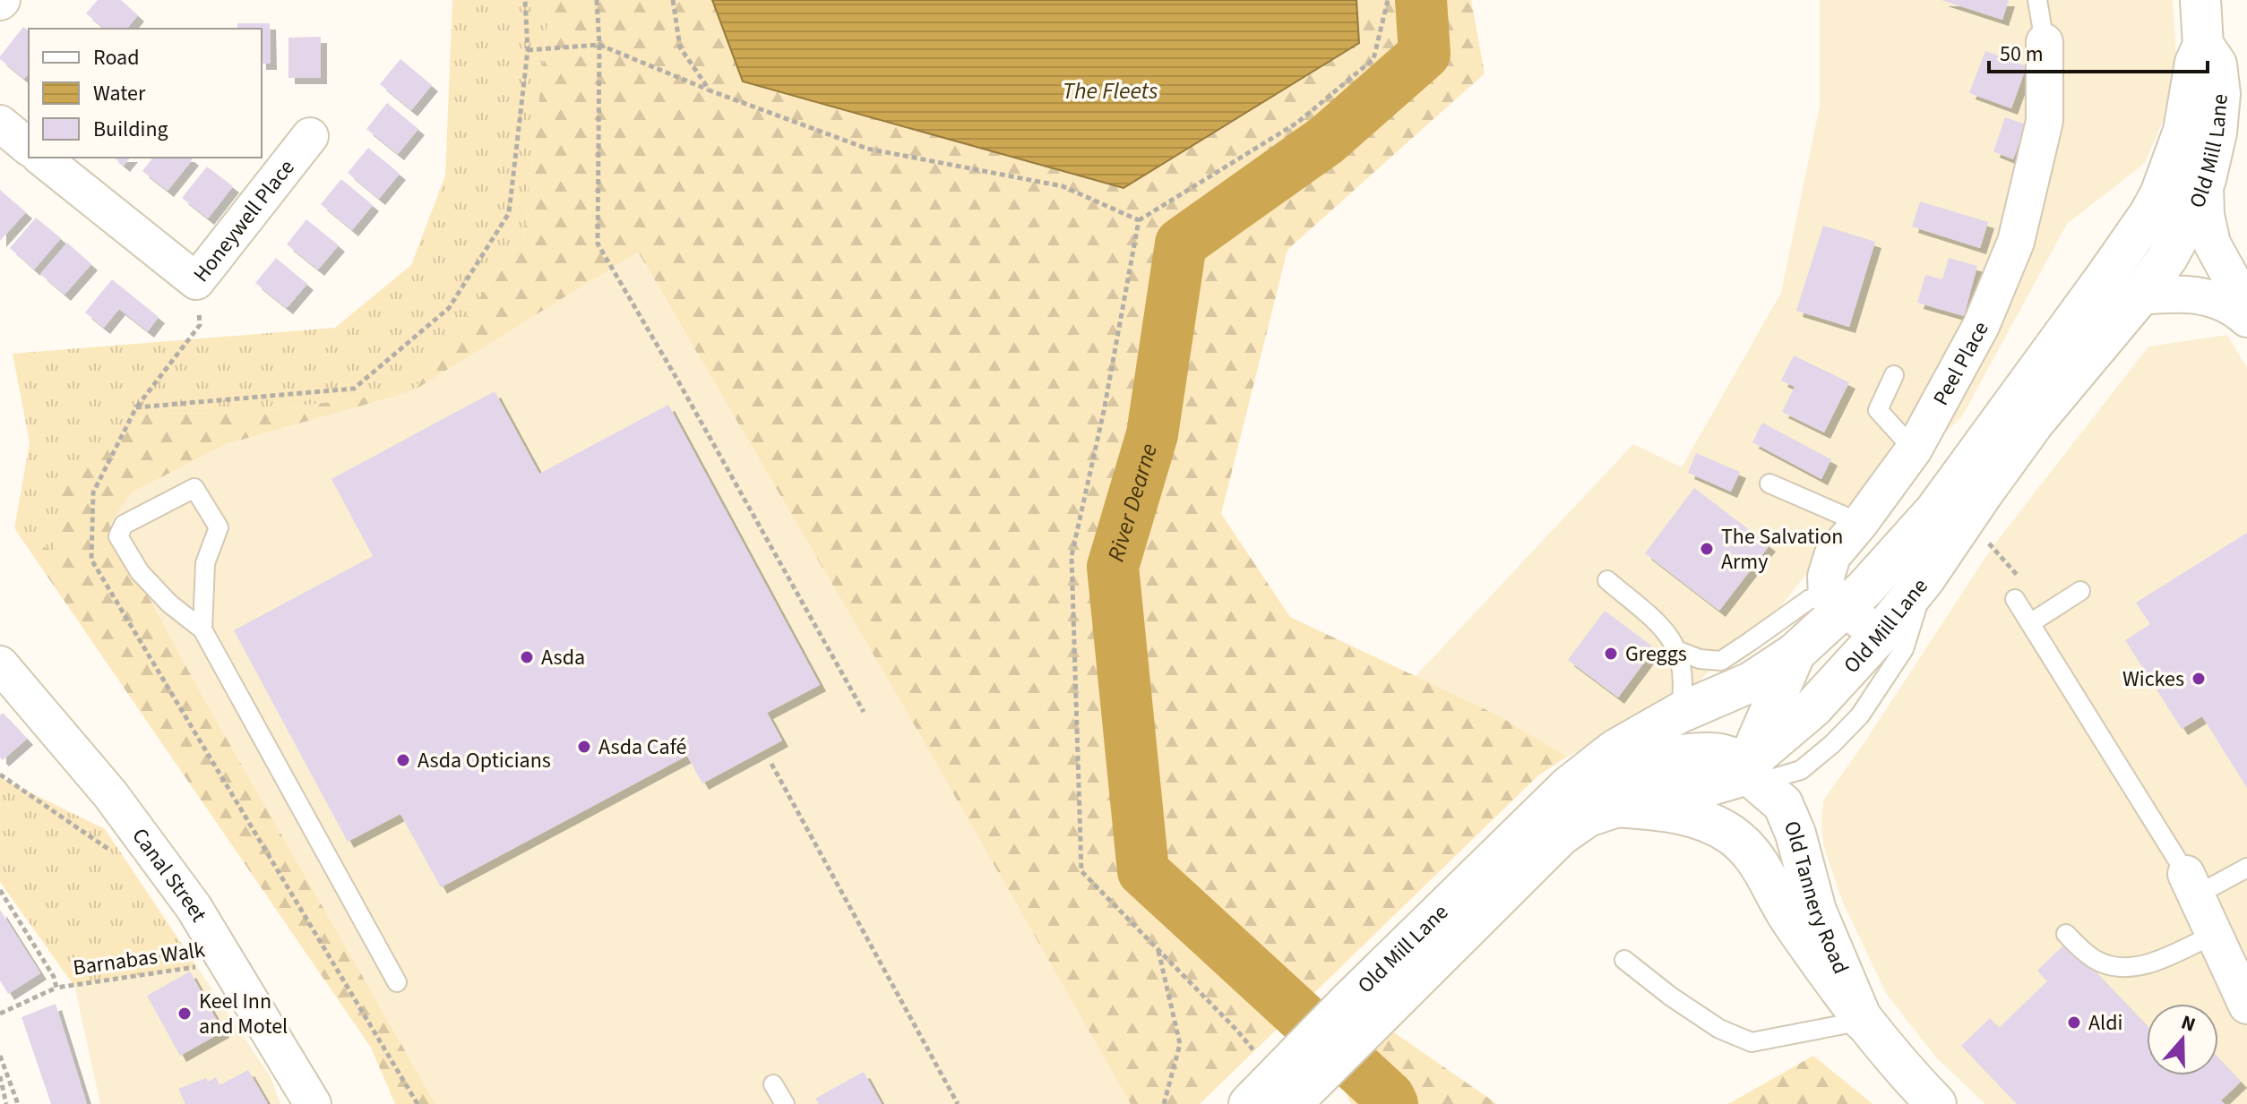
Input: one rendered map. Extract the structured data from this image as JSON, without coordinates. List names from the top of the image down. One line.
{"streets":{"main road":["Old Mill Lane","Old Tannery Road"],"street":["Honeywell Place","Peel Place","Canal Street"],"path":["Barnabas Walk"]},"crossings":[["Old Mill Lane","Peel Place"],["Old Mill Lane","Old Tannery Road"],["Canal Street","Barnabas Walk"]],"water":["The Fleets","River Dearne"],"places":["The Salvation Army","Greggs","Asda","Wickes","Asda Café","Asda Opticians","Keel Inn and Motel","Aldi"],"legend":["Road","Water","Building"],"scale_bar":"50 m","north":"top"}
